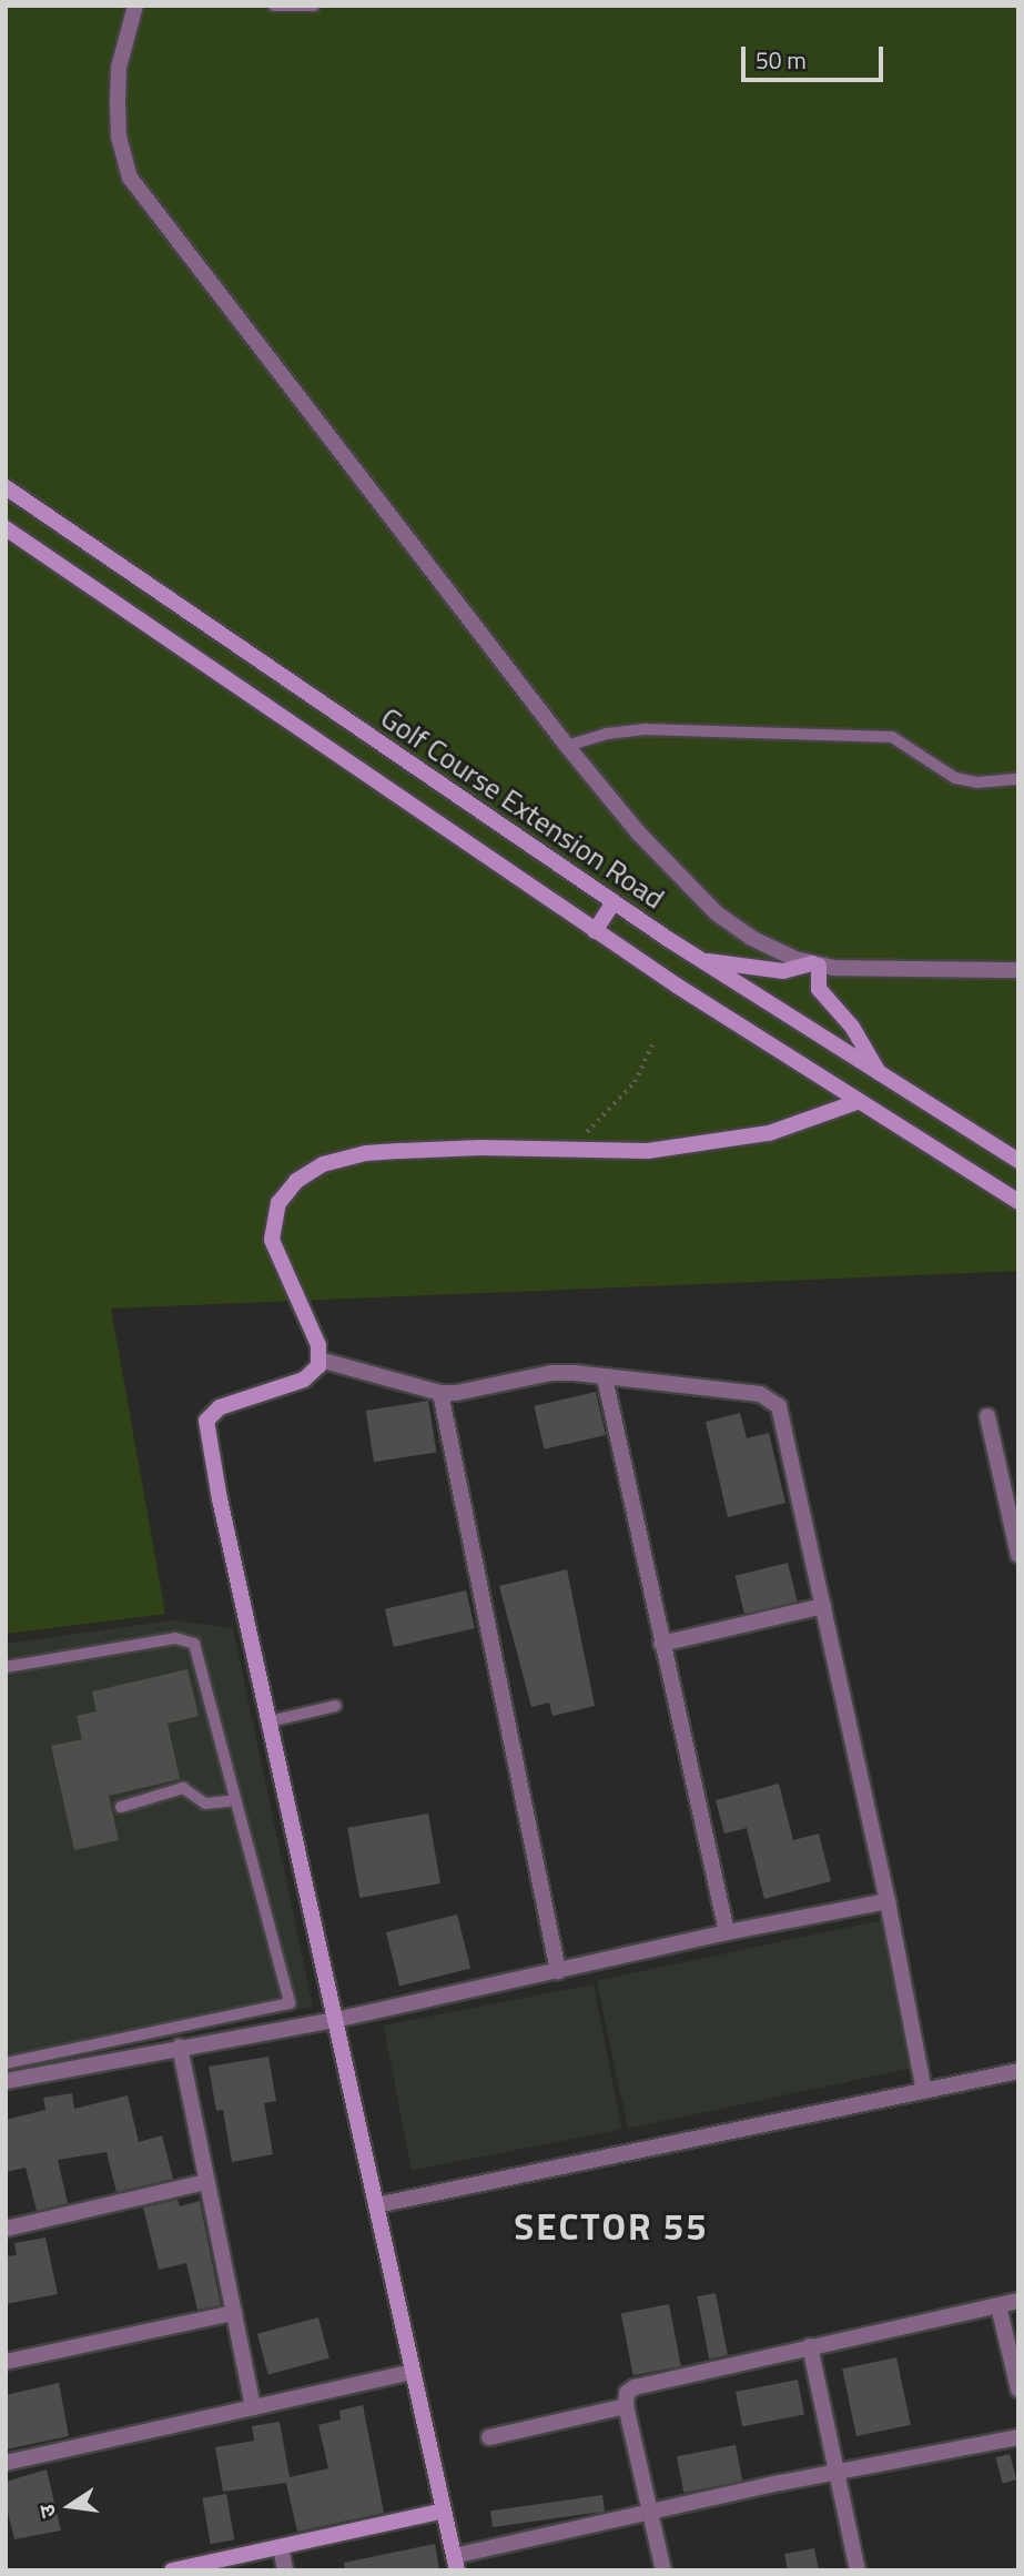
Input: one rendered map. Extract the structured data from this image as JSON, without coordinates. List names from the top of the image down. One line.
{"streets":{"main road":["Golf Course Extension Road"]},"districts":["SECTOR 55"],"scale_bar":"50 m","north":"left"}
